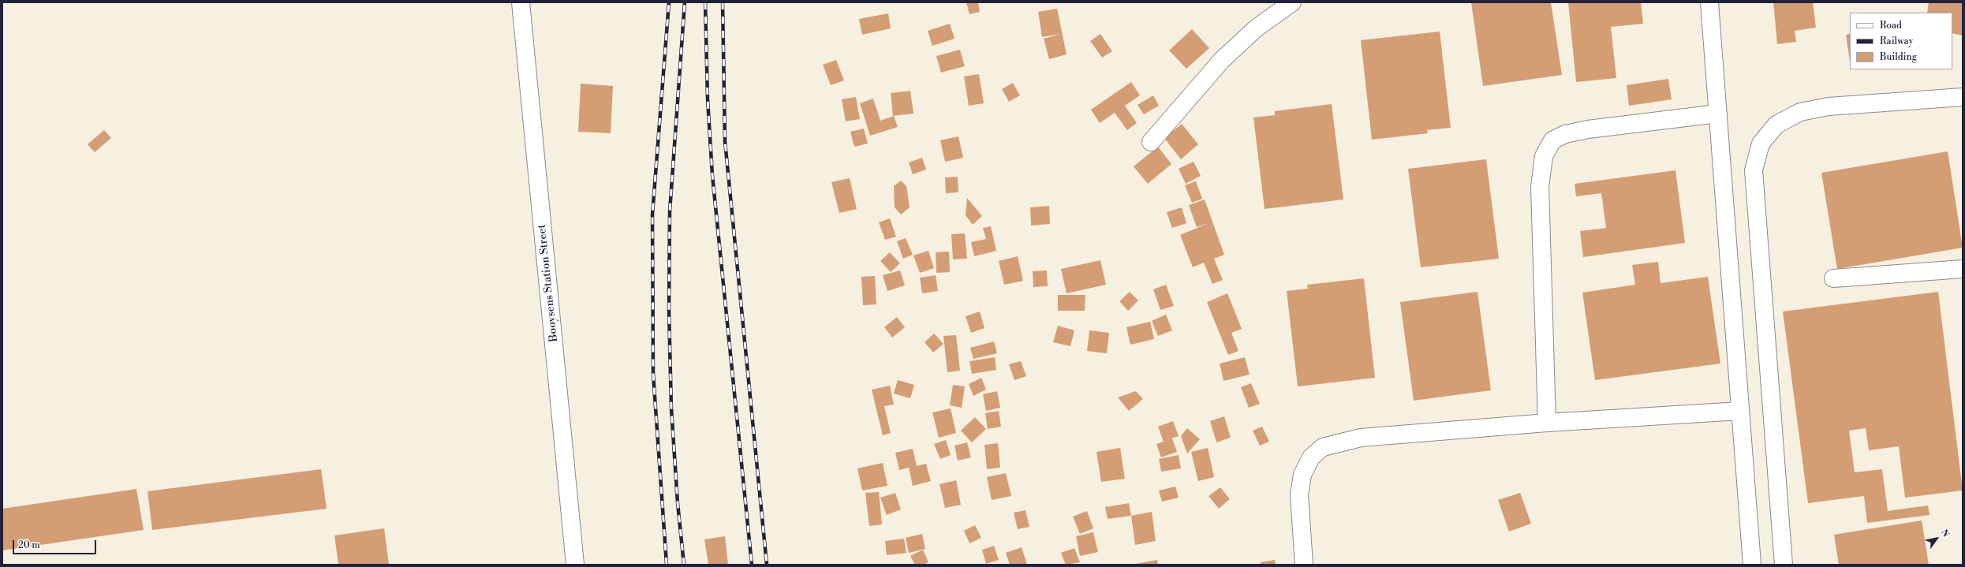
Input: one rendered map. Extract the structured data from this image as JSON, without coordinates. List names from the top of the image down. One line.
{"streets":{"street":["Booysens Station Street"]},"legend":["Road","Railway","Building"],"scale_bar":"20 m","north":"top right"}
